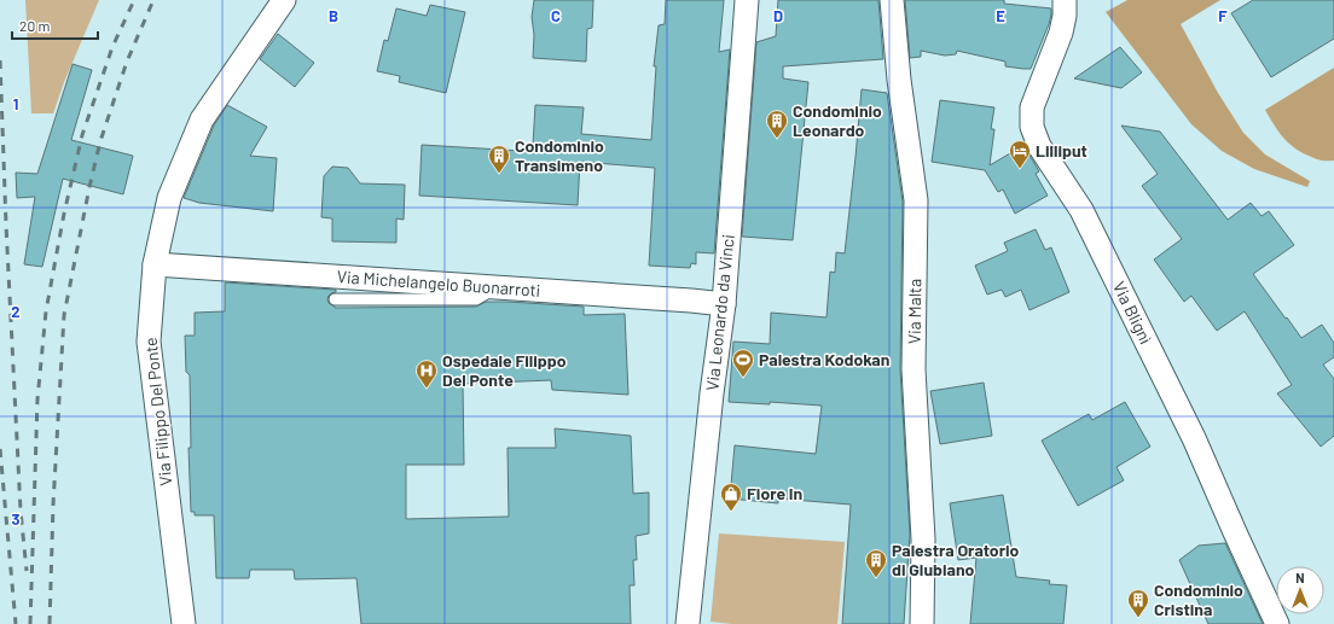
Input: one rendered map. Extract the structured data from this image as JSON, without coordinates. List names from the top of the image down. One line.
{"streets":{"street":["Via Michelangelo Buonarroti","Via Malta","Via Leonardo da Vinci","Via Blignì","Via Filippo Del Ponte"]},"crossings":[["Via Michelangelo Buonarroti","Via Leonardo da Vinci"],["Via Michelangelo Buonarroti","Via Filippo Del Ponte"]],"places":{"building":["Condominio Leonardo","Condominio Transimeno","Palestra Oratorio di Giubiano","Condominio Cristina"],"hotel":["Lilliput"],"sports":["Palestra Kodokan"],"hospital":["Ospedale Filippo Del Ponte"],"shop":["Fiore In"]},"scale_bar":"20 m","north":"top","grid":{"columns":["B","C","D","E","F"],"rows":["1","2","3"]}}
